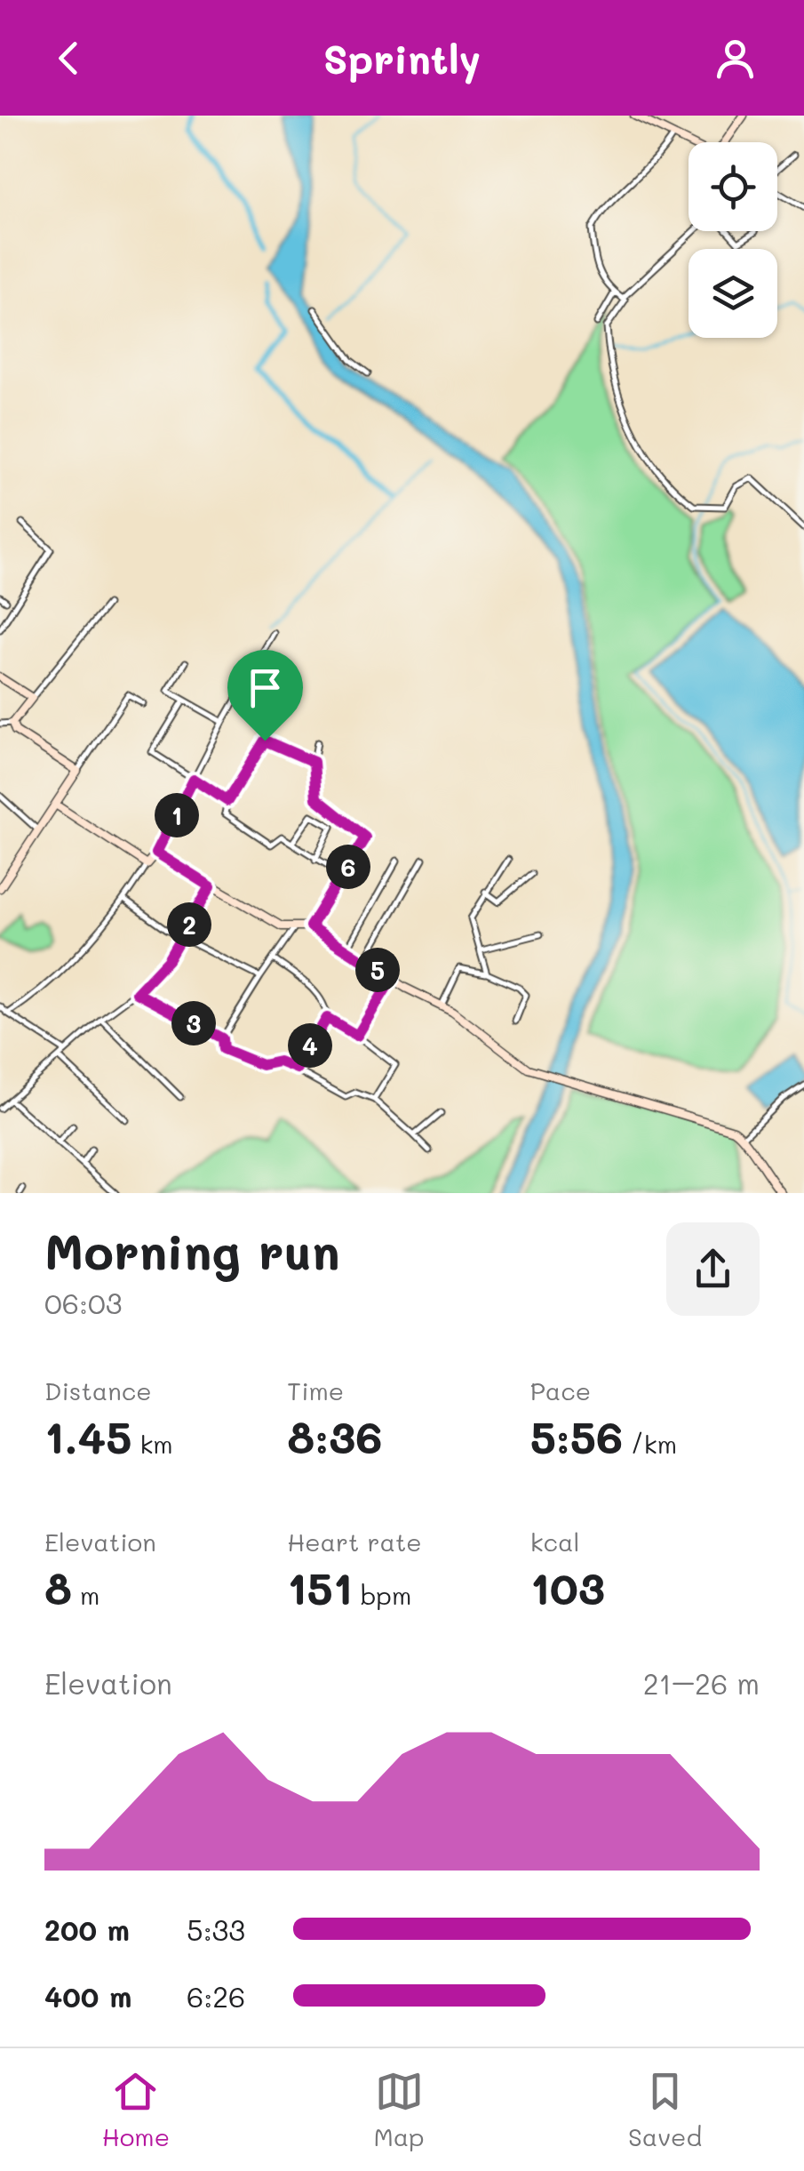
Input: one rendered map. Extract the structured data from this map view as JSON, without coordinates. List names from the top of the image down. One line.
{"page":{"header":"Sprintly","pins":["1","6","2","5","3","4"],"heading":["Morning run","06:03"],"stats":[["Distance","1.45 km"],["Time","8:36"],["Pace","5:56 /km"],["Elevation","8 m"],["Heart rate","151 bpm"],["kcal","103"]],"chart":["Elevation","21–26 m"],"list":[{"name":"200 m","note":"5:33"},{"name":"400 m","note":"6:26"}],"tabs":["Home","Map","Saved"]}}
